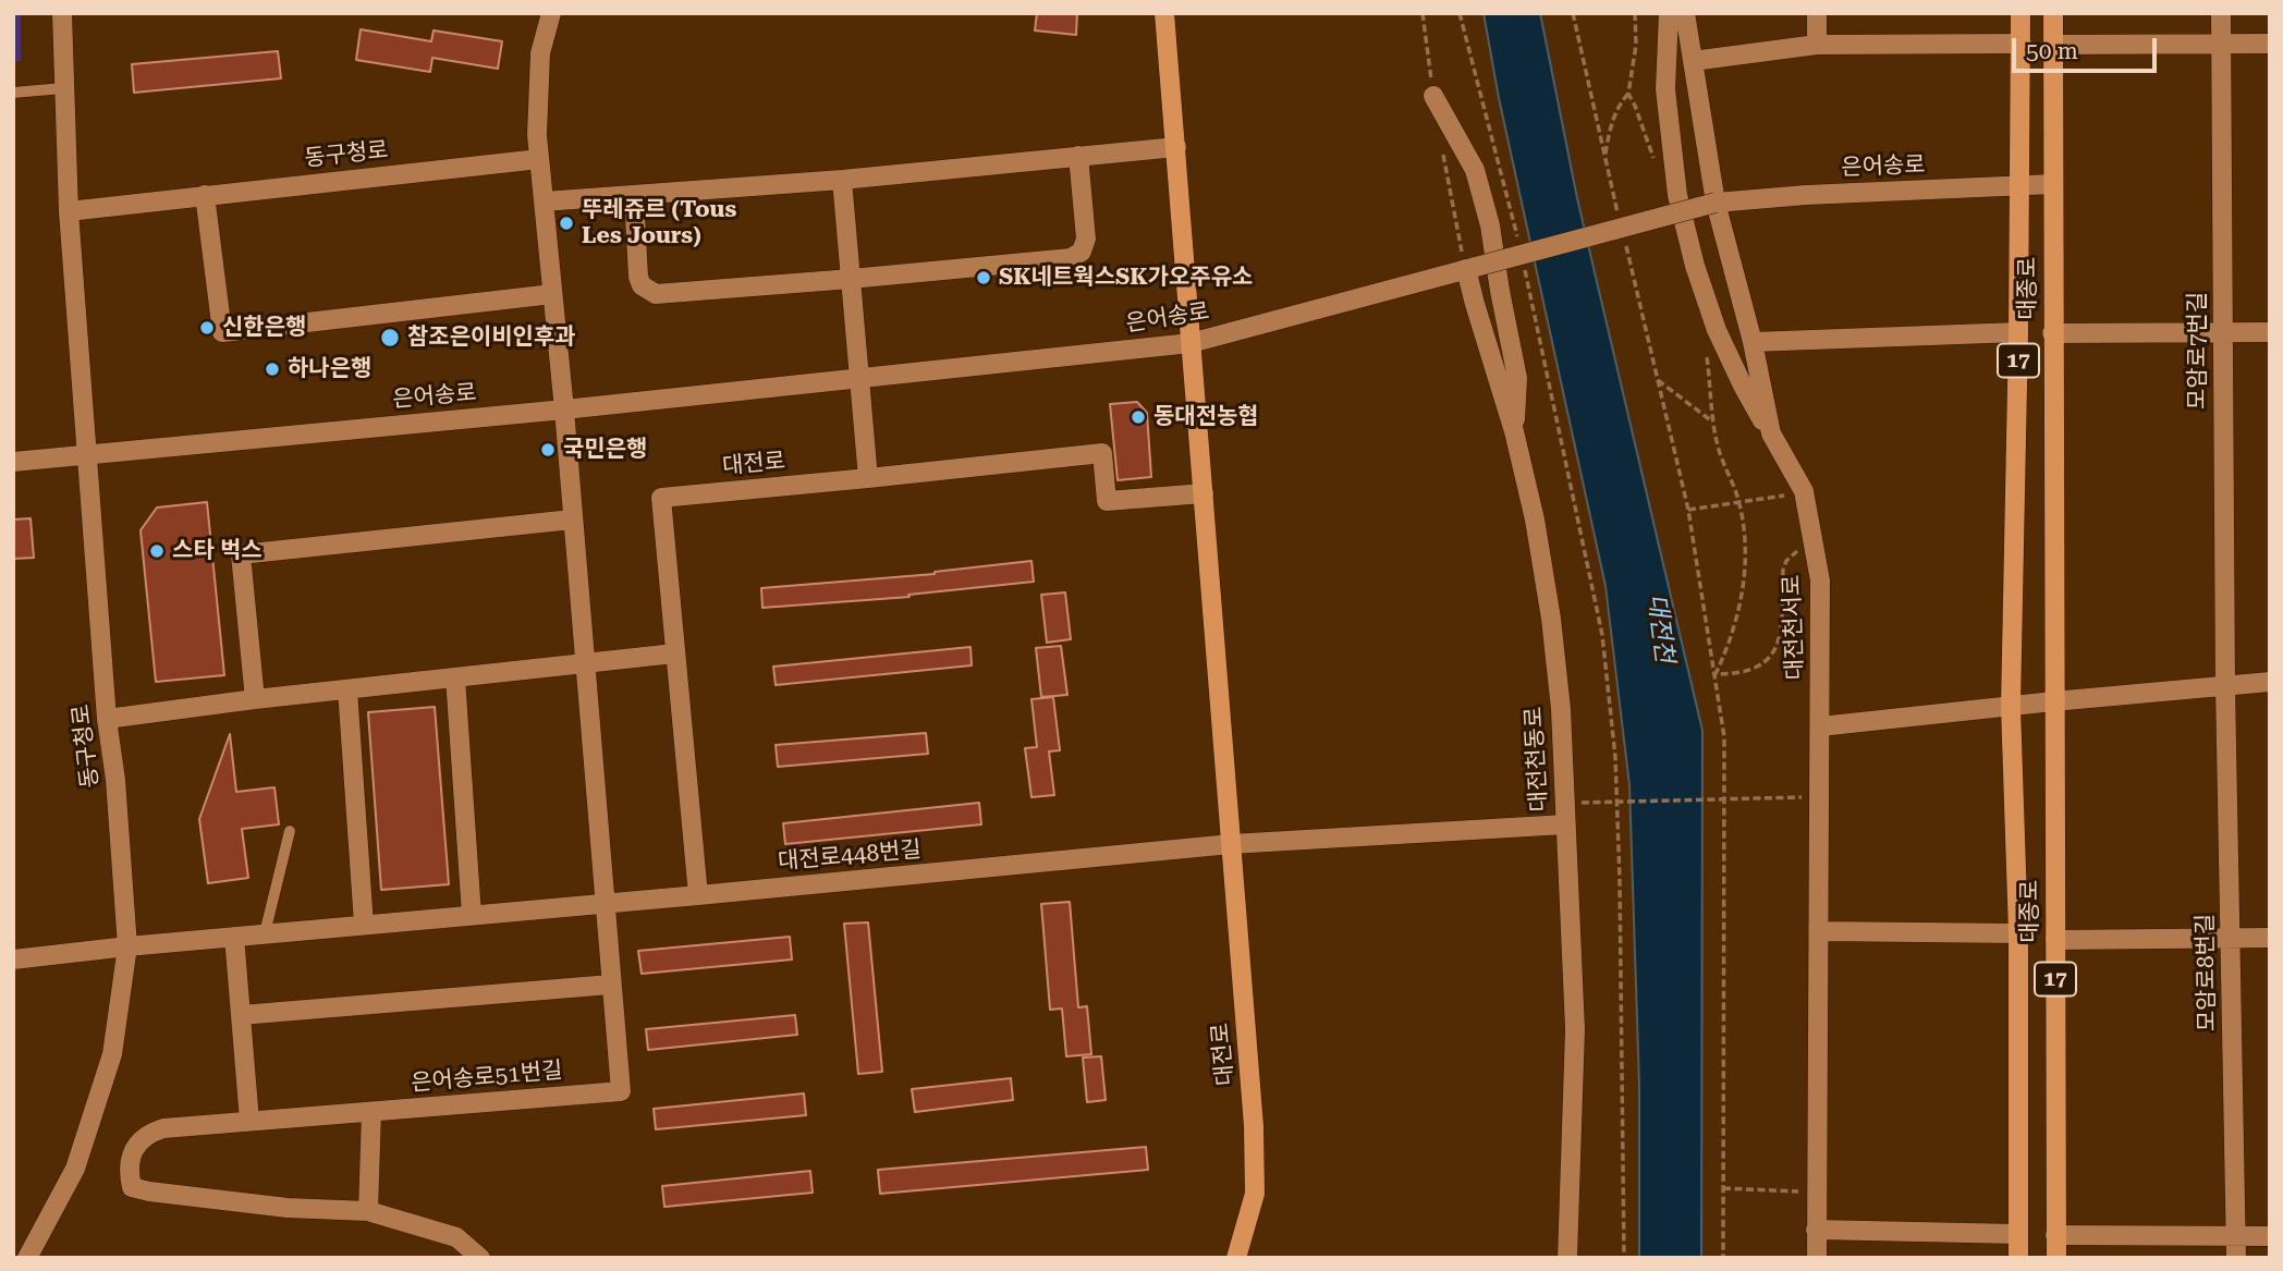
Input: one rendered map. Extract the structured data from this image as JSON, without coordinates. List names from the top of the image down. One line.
{"streets":{"main road":["대종로","17","대전로"],"street":["동구청로","은어송로","모암로7번길","대전천서로","대전천동로","대전로448번길","모암로8번길","은어송로51번길"]},"crossings":[["동구청로","은어송로"],["동구청로","대전로448번길"],["동구청로","은어송로51번길"],["은어송로","대종로"],["은어송로","대전로"],["은어송로","대전천서로"],["은어송로","대전천동로"],["은어송로","은어송로51번길"],["대종로","대전천서로"],["모암로7번길","모암로8번길"],["대전로","대전로448번길"],["대전로448번길","은어송로51번길"]],"water":["대전천"],"places":["뚜레쥬르 (Tous Les Jours)","SK네트웍스SK가오주유소","신한은행","참조은이비인후과","하나은행","동대전농협","국민은행","스타 벅스"],"scale_bar":"50 m"}
